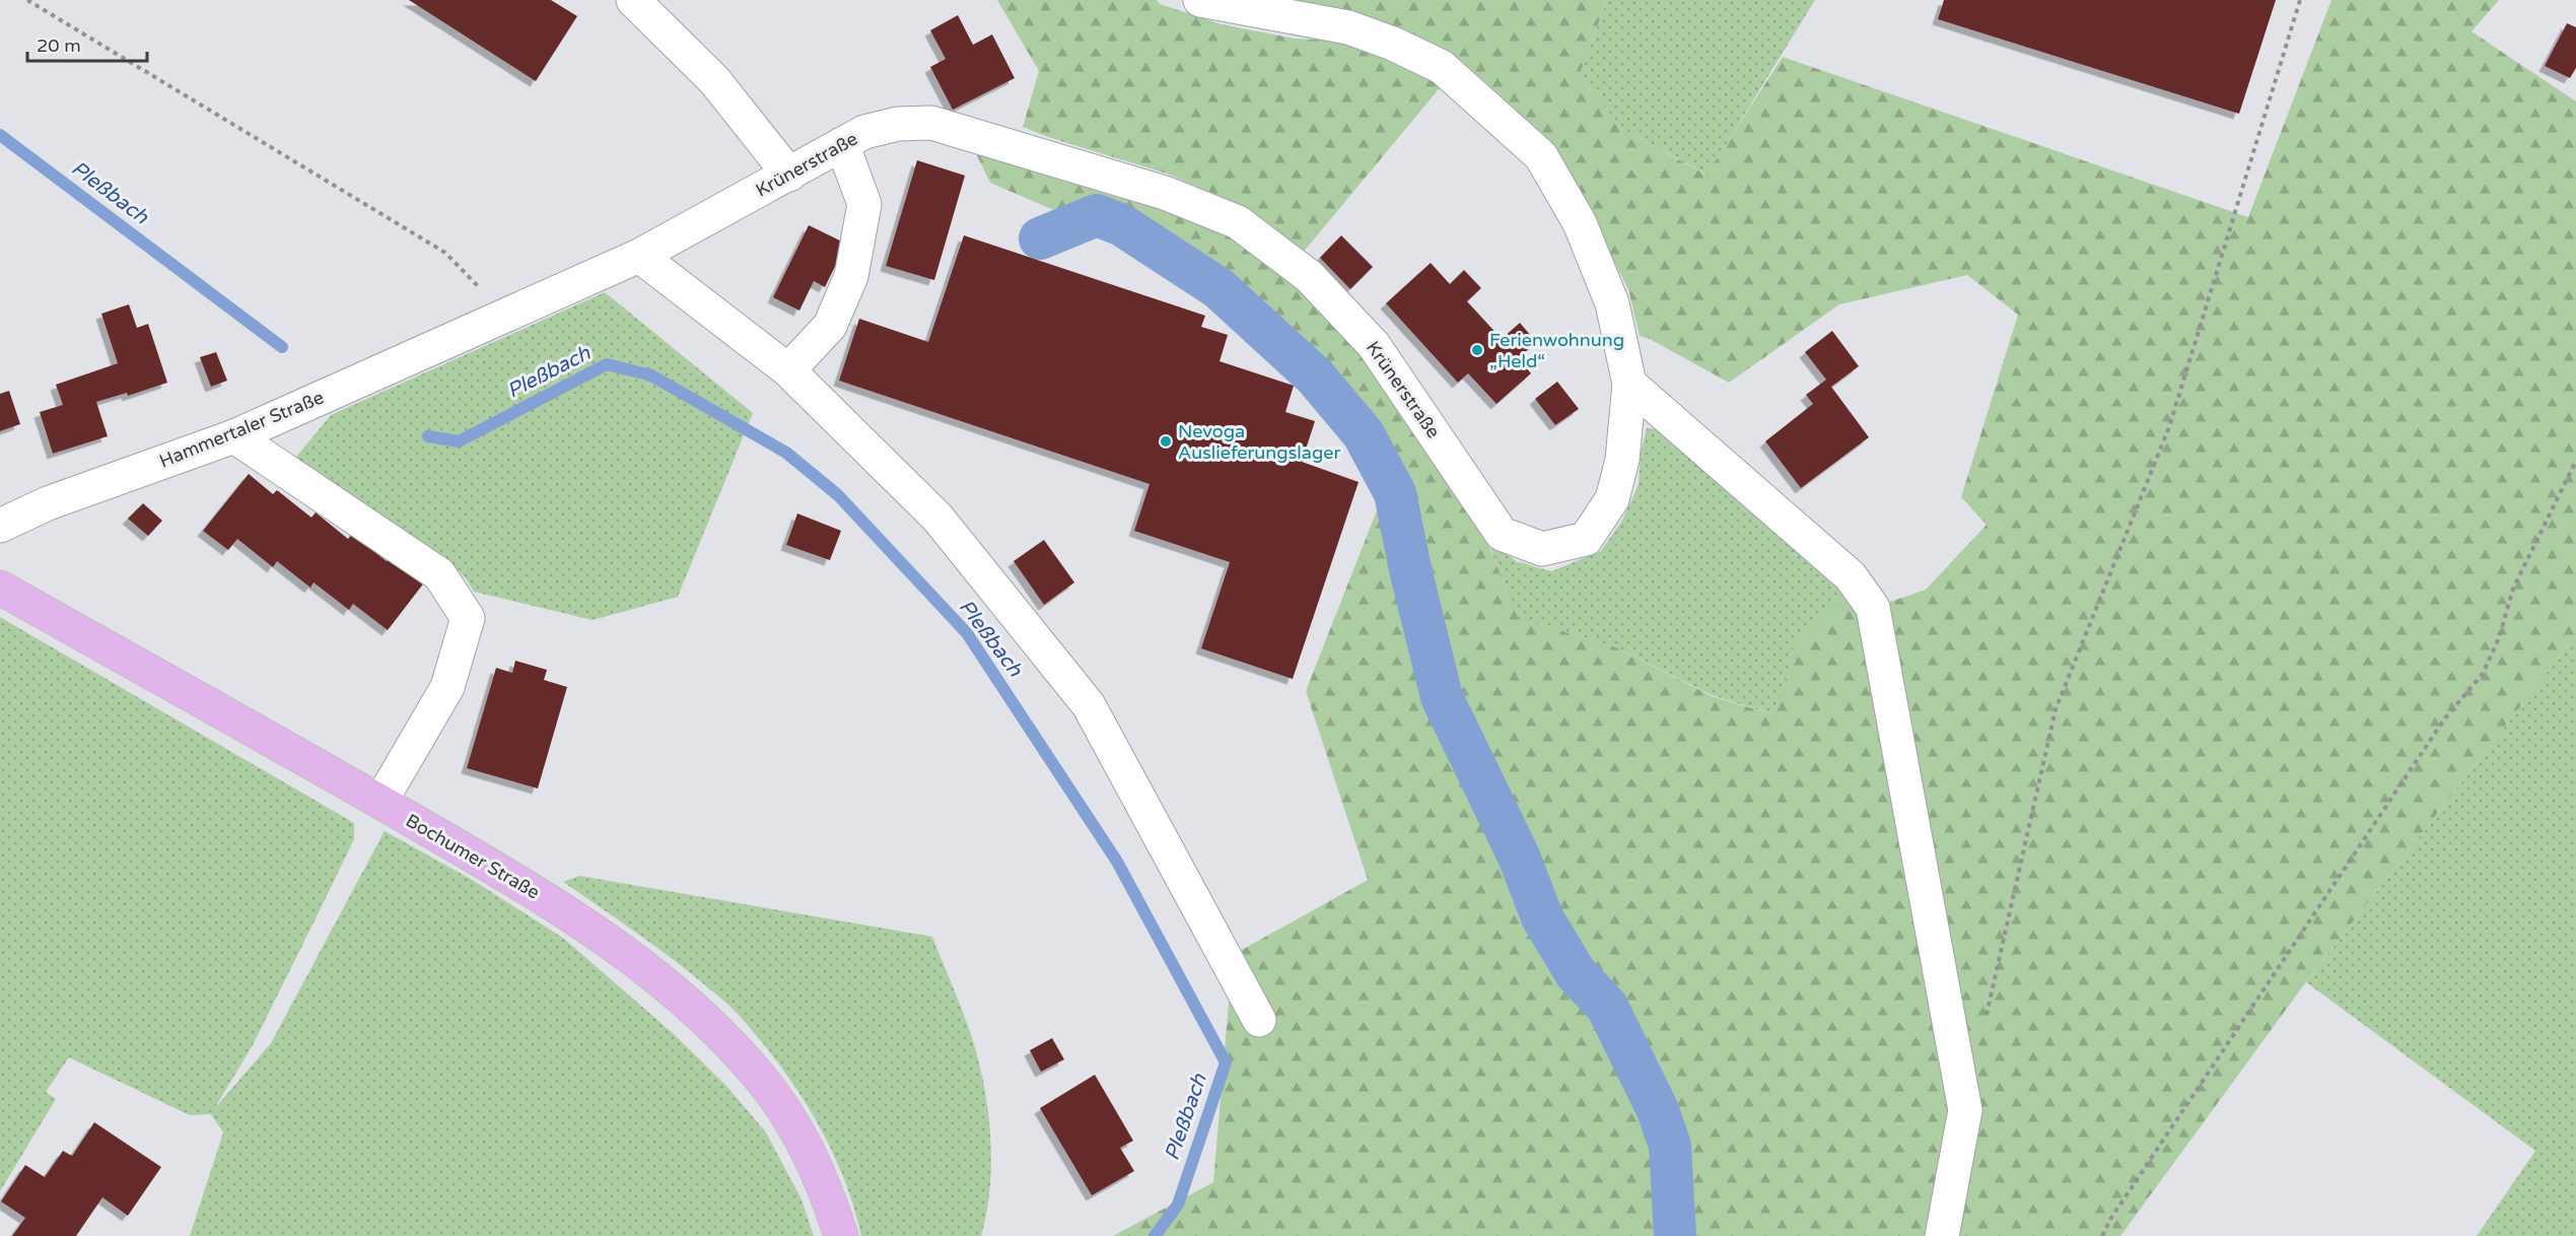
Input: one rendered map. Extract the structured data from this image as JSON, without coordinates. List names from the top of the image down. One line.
{"streets":{"main road":["Bochumer Straße"],"street":["Krünerstraße","Hammertaler Straße"]},"crossings":[["Krünerstraße","Hammertaler Straße"]],"water":["Pleßbach"],"places":["Ferienwohnung „Held“","Nevoga Auslieferungslager"],"scale_bar":"20 m"}
